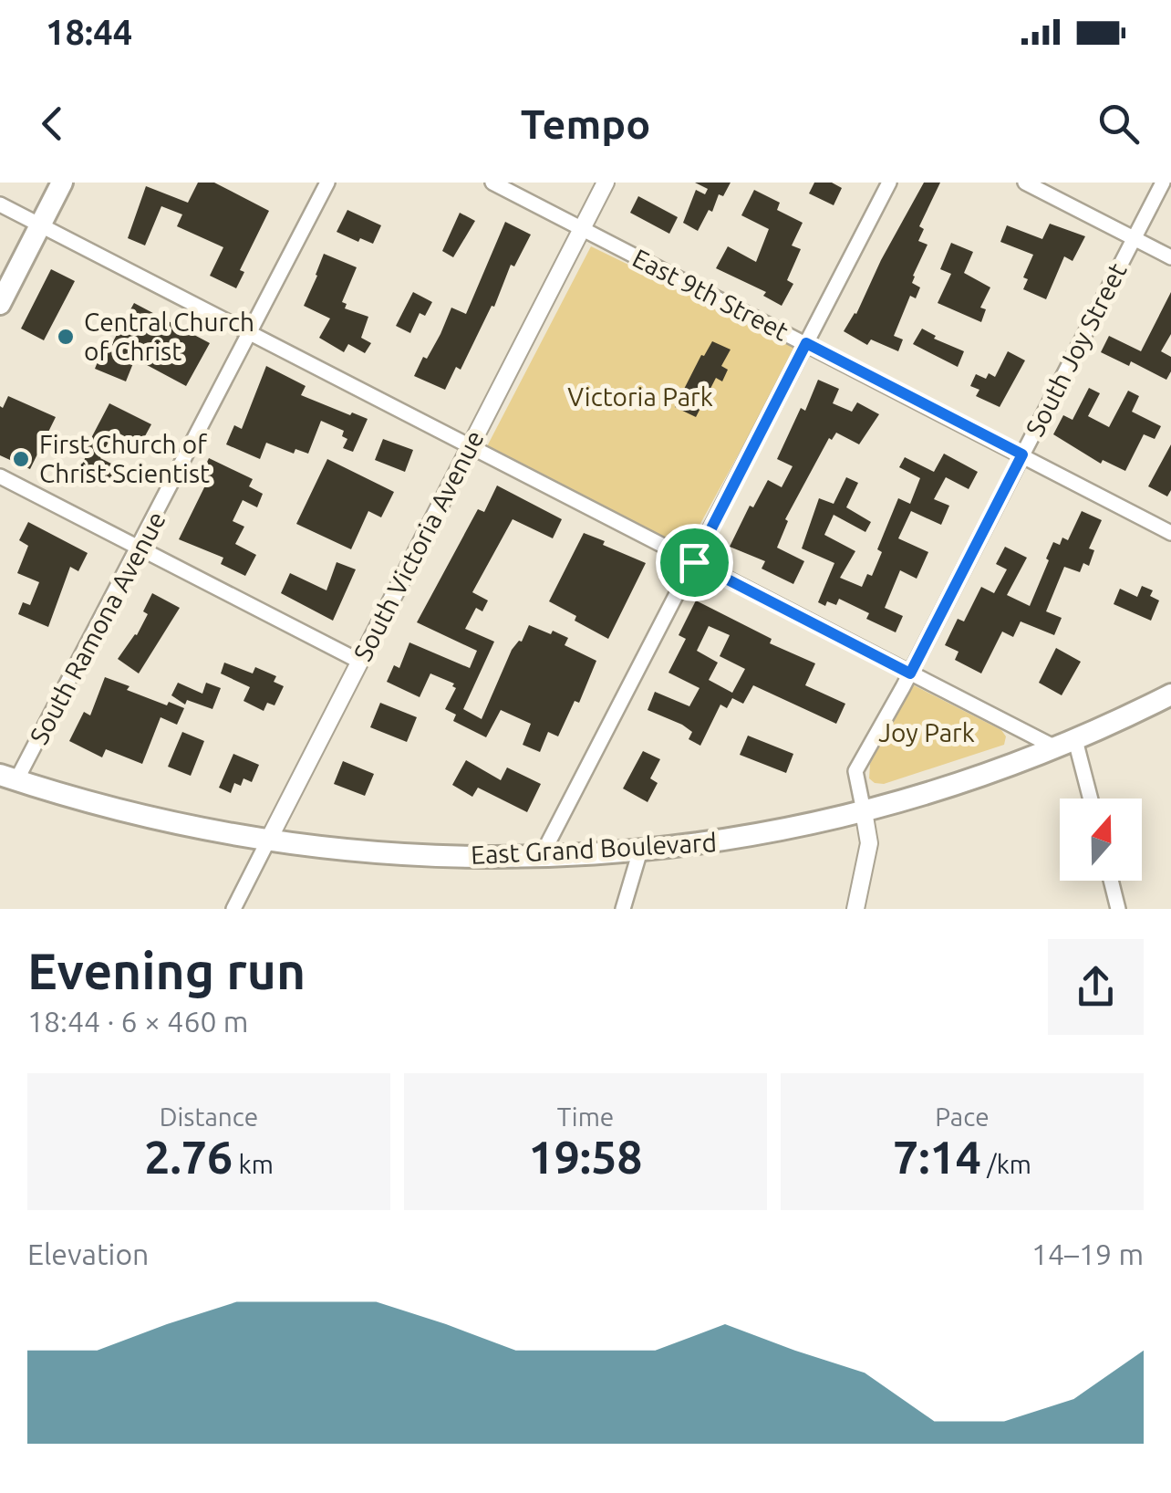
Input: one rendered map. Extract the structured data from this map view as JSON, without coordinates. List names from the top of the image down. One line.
{"streets":{"main road":["East Grand Boulevard"],"street":["East 9th Street","South Joy Street","South Victoria Avenue","South Ramona Avenue"]},"crossings":[["East 9th Street","South Joy Street"],["East 9th Street","South Victoria Avenue"],["South Joy Street","East Grand Boulevard"],["South Victoria Avenue","East Grand Boulevard"],["South Ramona Avenue","East Grand Boulevard"]],"parks":["Victoria Park","Joy Park"],"places":["Central Church of Christ","First Church of Christ Scientist"],"north":"top","page":{"status":"18:44","header":"Tempo","heading":["Evening run","18:44 · 6 × 460 m"],"stats":[["Distance","2.76 km"],["Time","19:58"],["Pace","7:14 /km"]],"chart":["Elevation","14–19 m"]}}
